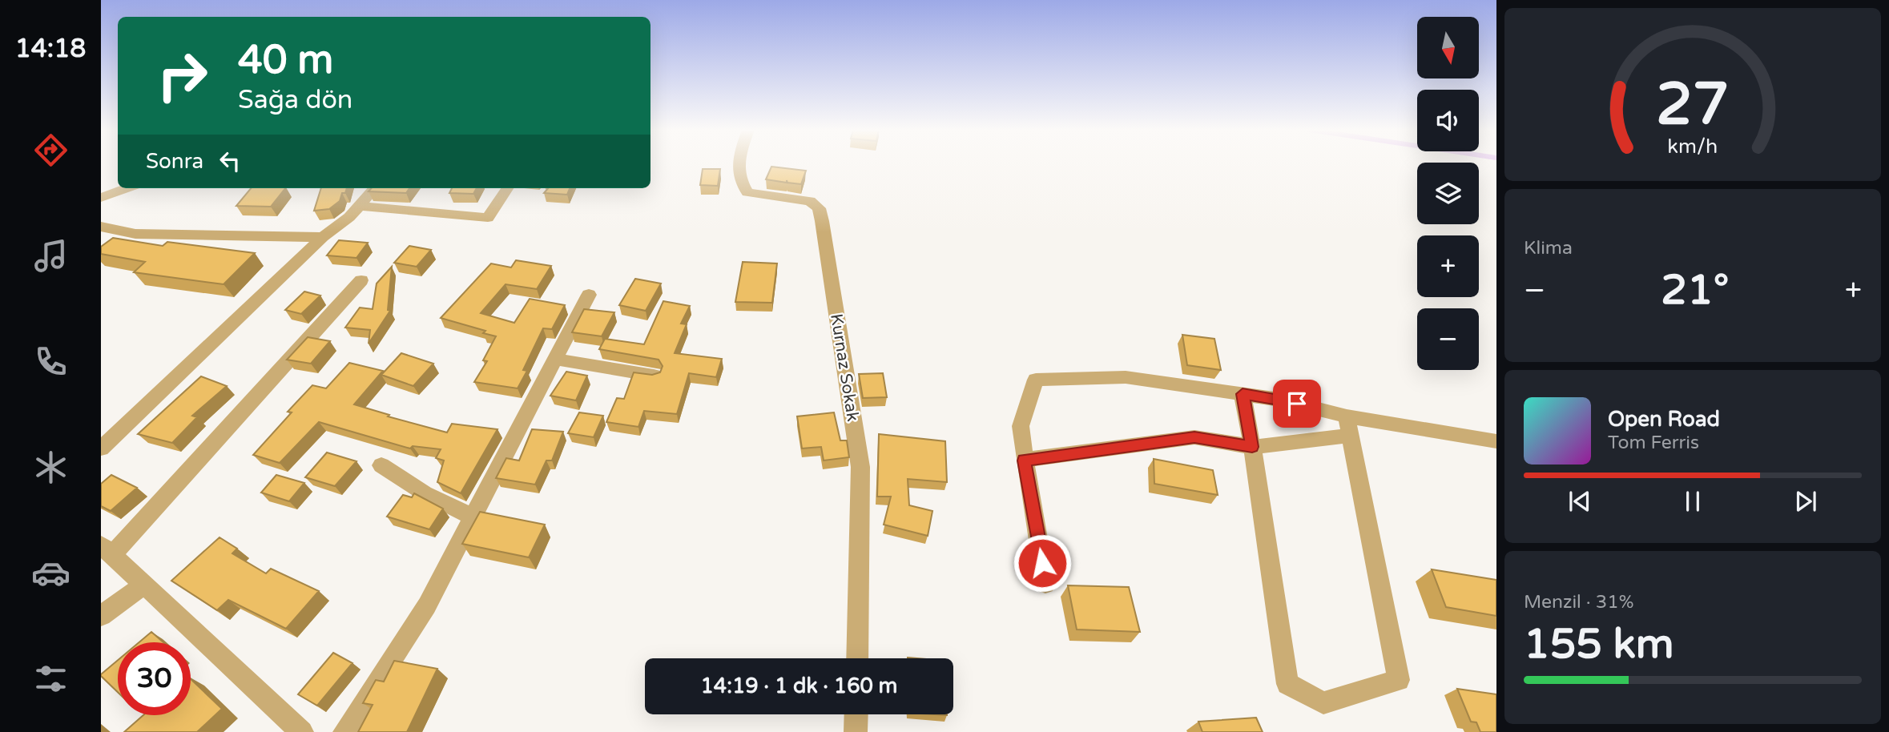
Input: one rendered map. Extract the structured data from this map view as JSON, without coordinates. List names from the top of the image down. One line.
{"streets":{"street":["Kurnaz Sokak"]},"north":"bottom","page":{"tabs":"14:18","map_buttons":["+","−"],"turn":["40 m","Sağa dön"],"then":"Sonra","tile":["Klima",["Menzil · 31%","155 km"]],"heat":["−","21°","+"],"song":["Open Road","Tom Ferris"],"limit":"30","trip":"14:19 · 1 dk · 160 m","gauge":["27","km/h"]}}
